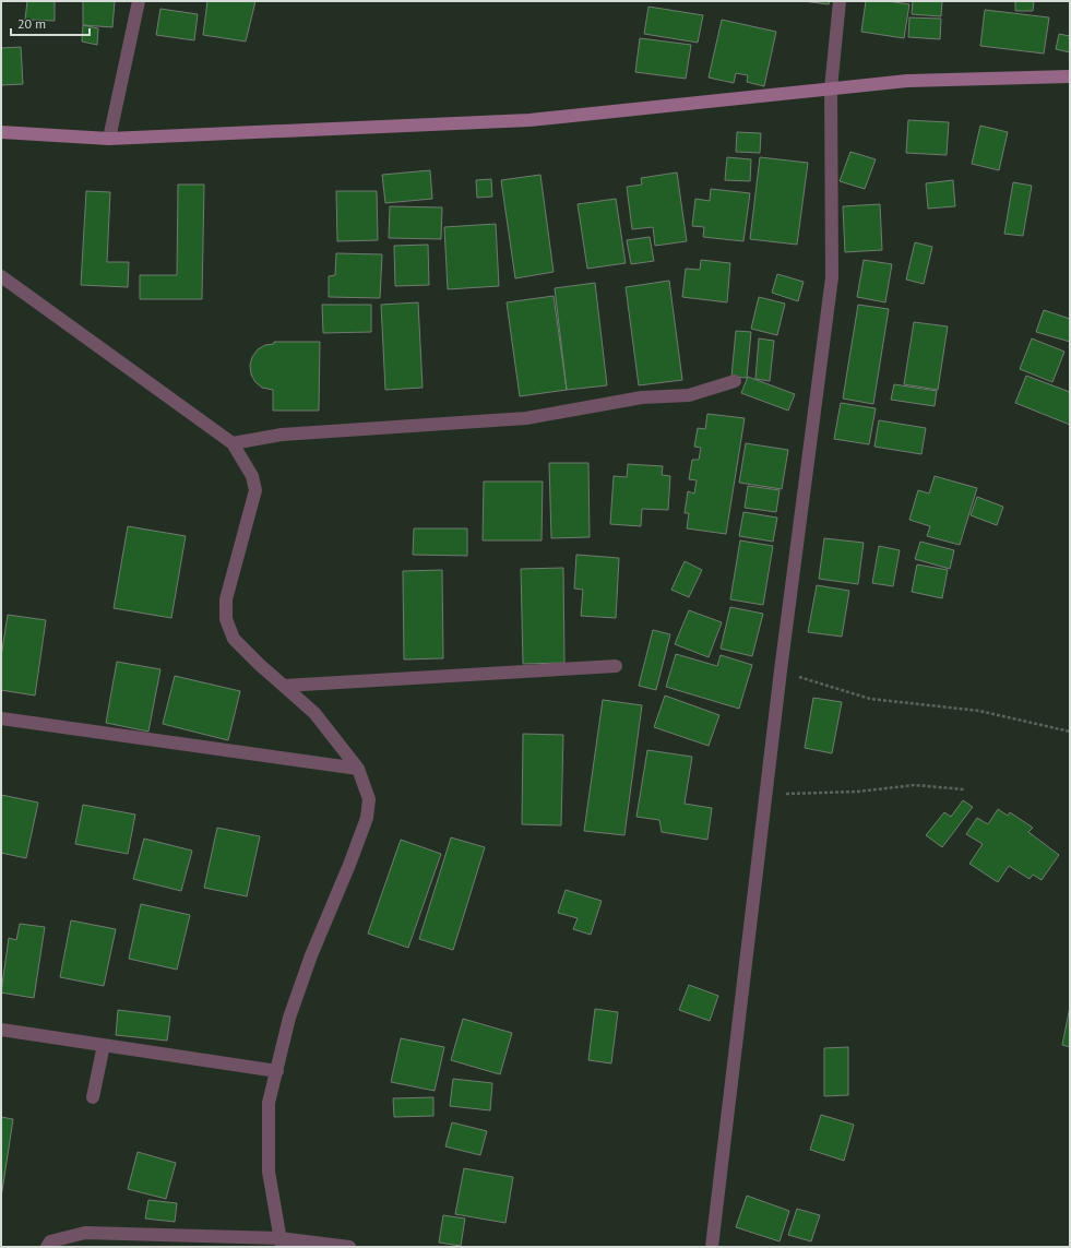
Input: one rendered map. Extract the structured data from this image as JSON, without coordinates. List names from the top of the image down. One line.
{"scale_bar":"20 m"}
